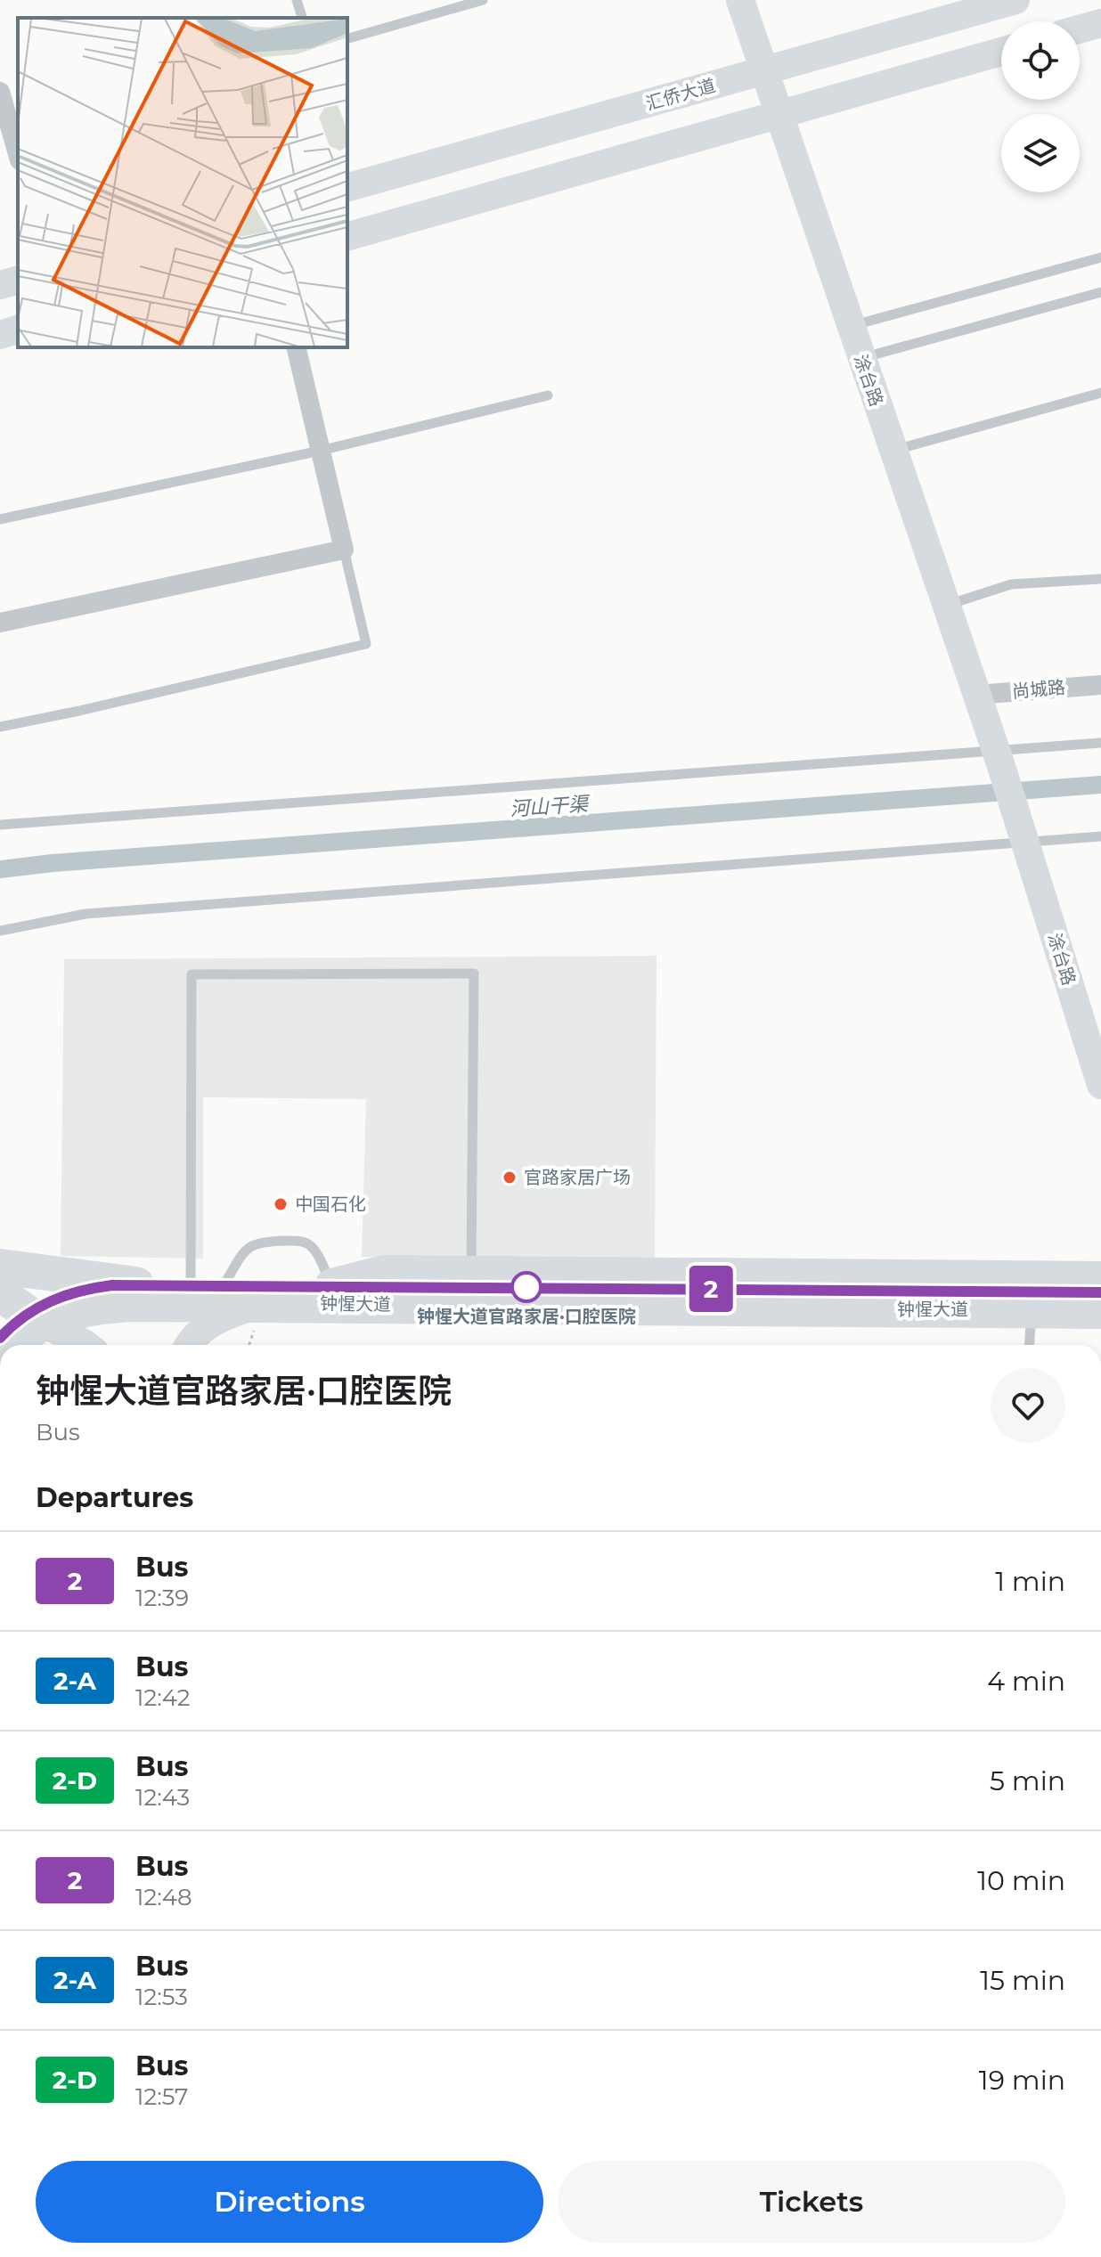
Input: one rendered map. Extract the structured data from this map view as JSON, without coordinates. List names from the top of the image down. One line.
{"streets":{"highway":["钟惺大道"],"main road":["汇侨大道","涂台路"],"street":["尚城路"]},"crossings":[["汇侨大道","涂台路"],["涂台路","尚城路"]],"water":["河山干渠"],"places":["官路家居广场","中国石化","钟惺大道官路家居·口腔医院"],"lines":["bus line 2"],"page":{"on_map":"2","heading":[["钟惺大道官路家居·口腔医院","Bus"],"Departures"],"list":[{"mark":"2","name":"Bus","note":"12:39","value":"1 min"},{"mark":"2-A","name":"Bus","note":"12:42","value":"4 min"},{"mark":"2-D","name":"Bus","note":"12:43","value":"5 min"},{"mark":"2","name":"Bus","note":"12:48","value":"10 min"},{"mark":"2-A","name":"Bus","note":"12:53","value":"15 min"},{"mark":"2-D","name":"Bus","note":"12:57","value":"19 min"}],"buttons":["Directions","Tickets"]}}
